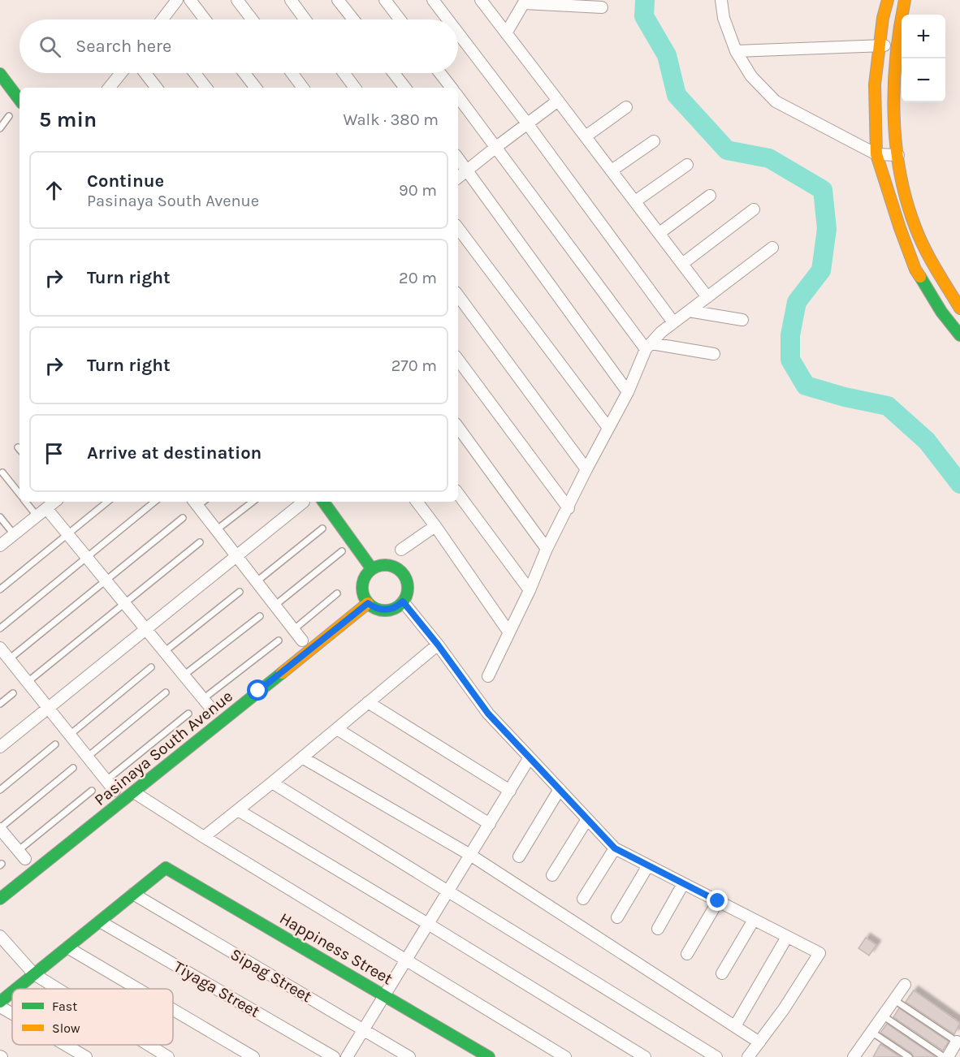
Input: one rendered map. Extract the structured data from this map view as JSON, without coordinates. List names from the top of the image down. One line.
{"streets":{"street":["Pasinaya South Avenue","Happiness Street","Sipag Street","Tiyaga Street"]},"crossings":[["Happiness Street","Sipag Street"]],"legend":["Fast","Slow"],"page":{"map_buttons":["+","−"],"search":"Search here","heading":["5 min","Walk · 380 m"],"list":[["Continue","Pasinaya South Avenue","90 m"],["Turn right","20 m"],["Turn right","270 m"],"Arrive at destination"]}}
